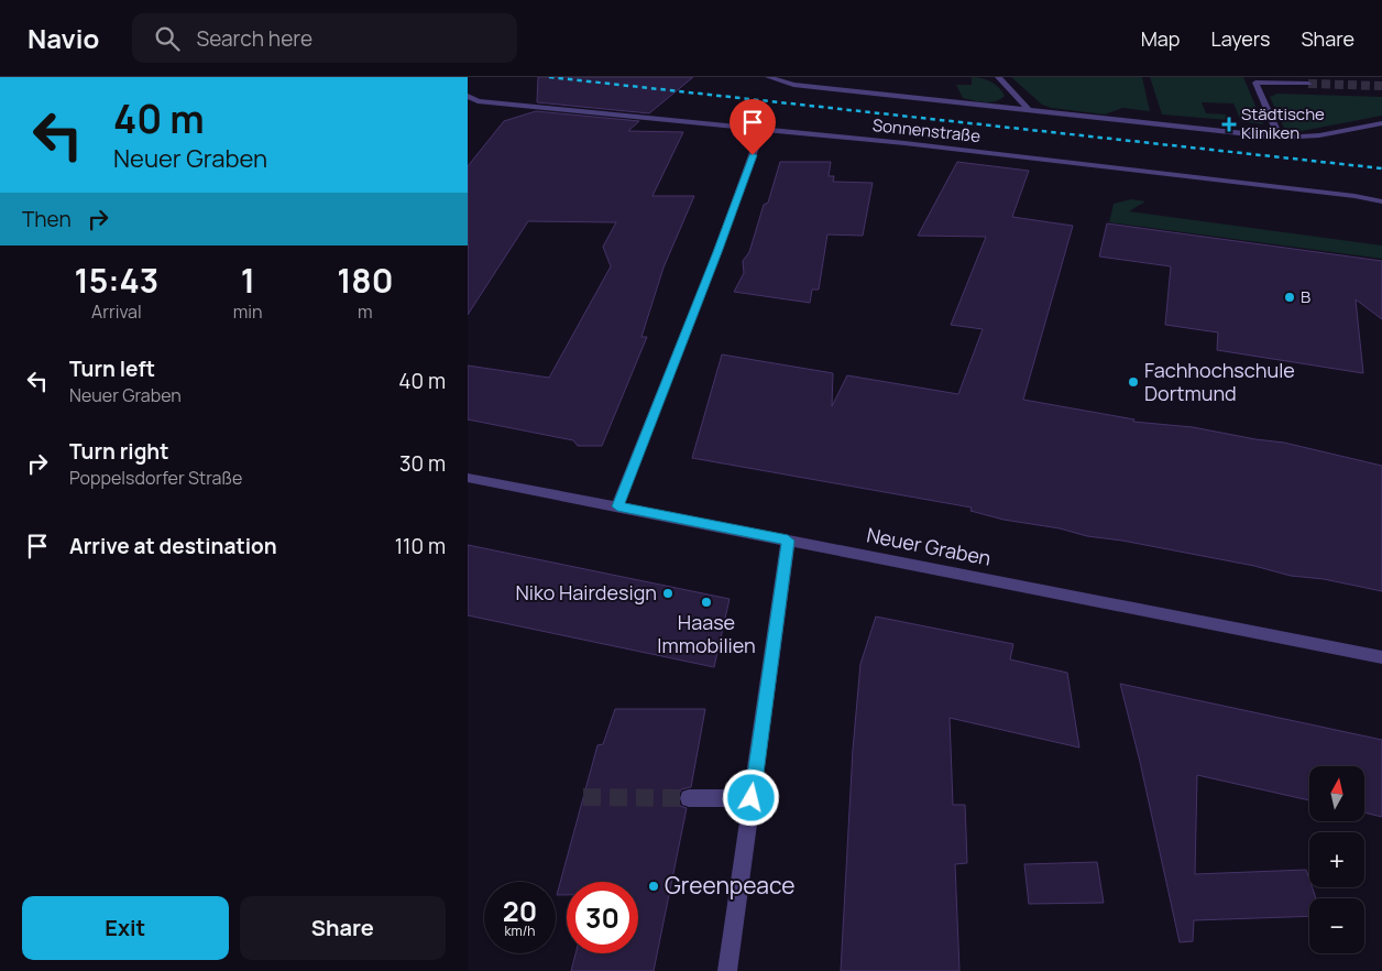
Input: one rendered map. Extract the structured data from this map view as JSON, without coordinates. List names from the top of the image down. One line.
{"streets":{"street":["Sonnenstraße","Neuer Graben"]},"places":{"health":["Städtische Kliniken"],"other":["B","Fachhochschule Dortmund","Niko Hairdesign","Haase Immobilien","Greenpeace"]},"north":"top","page":{"header":"Navio","search":"Search here","nav":["Map","Layers","Share"],"turn":["40 m","Neuer Graben"],"then":"Then","eta":["15:43","Arrival","1","min","180","m"],"list":[{"name":"Turn left","note":"Neuer Graben","value":"40 m"},{"name":"Turn right","note":"Poppelsdorfer Straße","value":"30 m"},{"name":"Arrive at destination","value":"110 m"}],"map_buttons":["+","−"],"speed":"20 km/h","limit":"30","buttons":["Exit","Share"]}}
